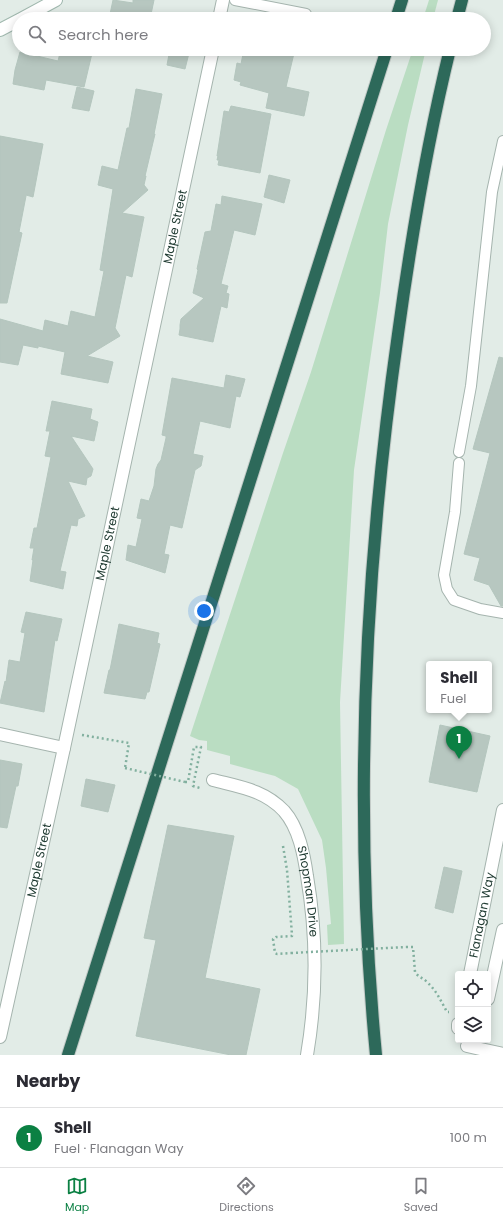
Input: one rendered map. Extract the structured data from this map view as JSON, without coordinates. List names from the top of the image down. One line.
{"streets":{"street":["Maple Street","Shopman Drive","Flanagan Way"]},"page":{"search":"Search here","popup":["Shell","Fuel"],"pins":"1","heading":"Nearby","list":[{"mark":"1","name":"Shell","note":"Fuel · Flanagan Way","value":"100 m"}],"nav":["Map","Directions","Saved"]}}
